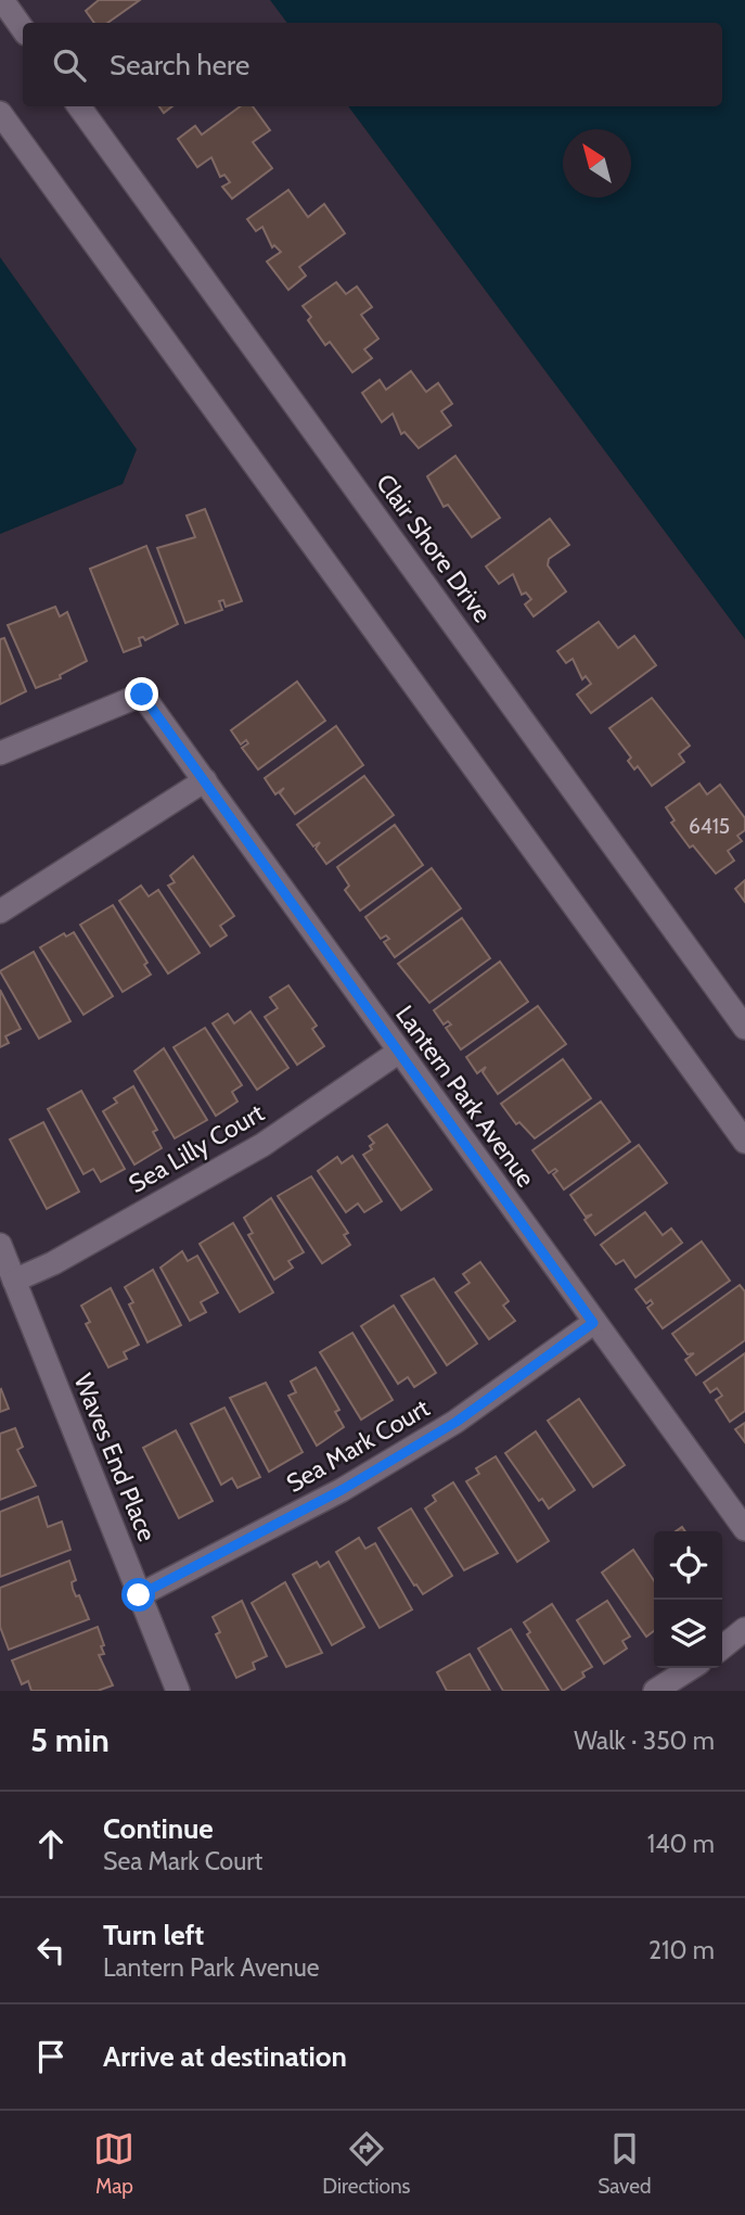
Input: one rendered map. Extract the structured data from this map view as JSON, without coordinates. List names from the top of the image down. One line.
{"streets":{"street":["Clair Shore Drive","Lantern Park Avenue","Sea Lilly Court","Sea Mark Court","Waves End Place"]},"crossings":[["Lantern Park Avenue","Sea Lilly Court"],["Lantern Park Avenue","Sea Mark Court"],["Sea Lilly Court","Waves End Place"],["Sea Mark Court","Waves End Place"]],"house_numbers":["6415"],"north":"top left","page":{"search":"Search here","heading":["5 min","Walk · 350 m"],"list":[["Continue","Sea Mark Court","140 m"],["Turn left","Lantern Park Avenue","210 m"],"Arrive at destination"],"nav":["Map","Directions","Saved"]}}
